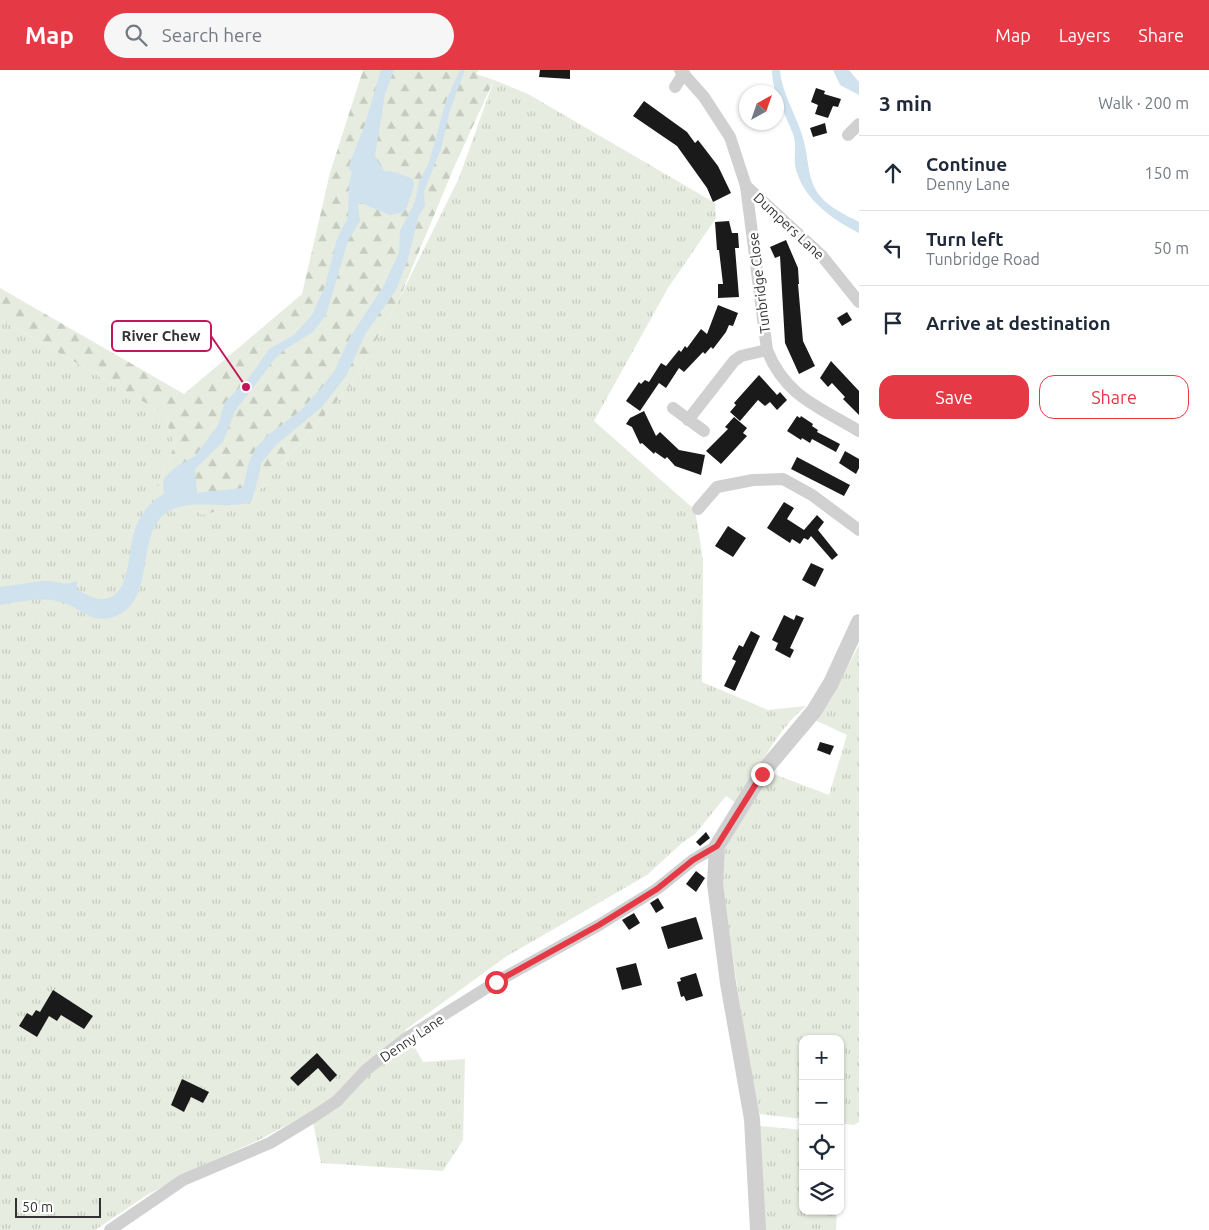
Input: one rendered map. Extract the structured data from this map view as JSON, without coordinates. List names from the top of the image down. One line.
{"streets":{"street":["Dumpers Lane","Tunbridge Close","Denny Lane"]},"crossings":[["Dumpers Lane","Tunbridge Close"]],"places":["River Chew"],"scale_bar":"50 m","north":"top right","page":{"header":"Map","search":"Search here","nav":["Map","Layers","Share"],"heading":["3 min","Walk · 200 m"],"list":[["Continue","Denny Lane","150 m"],["Turn left","Tunbridge Road","50 m"],"Arrive at destination"],"buttons":["Save","Share"],"map_buttons":["+","−"],"scale":"50 m"}}
